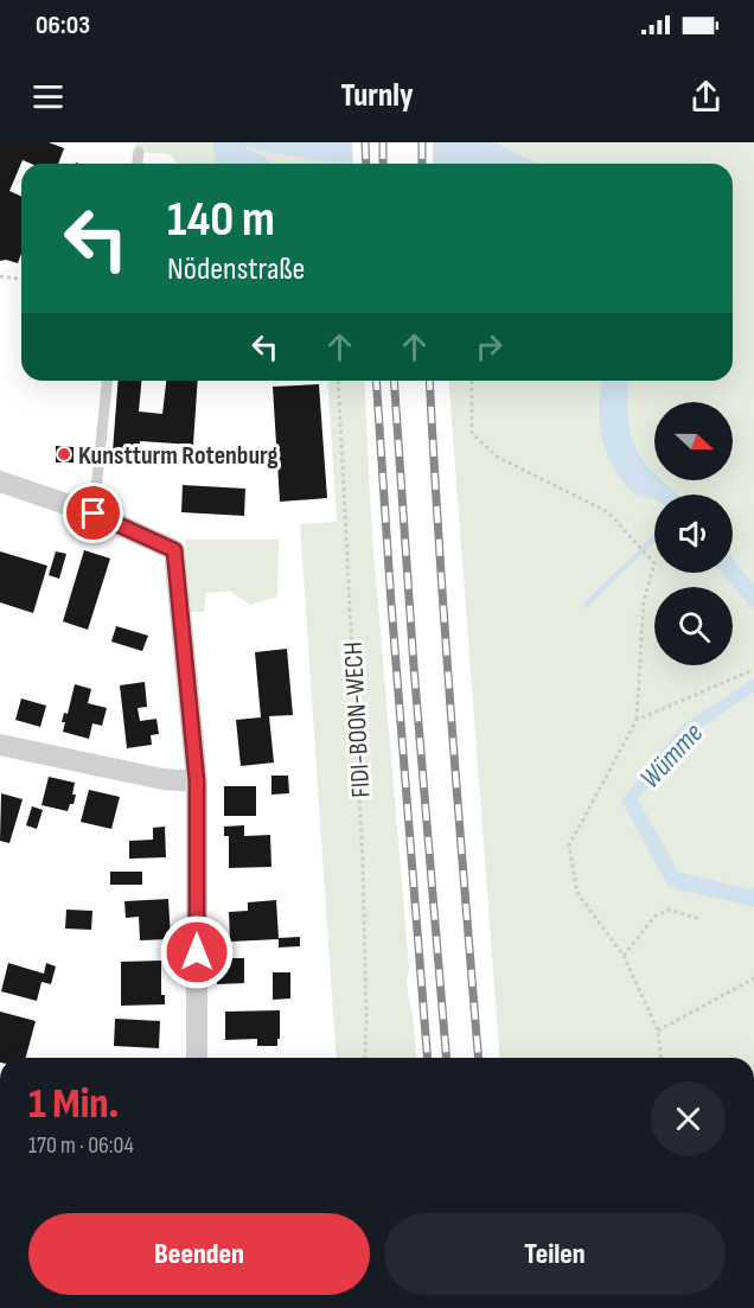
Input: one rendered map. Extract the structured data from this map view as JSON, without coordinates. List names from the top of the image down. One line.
{"streets":{"path":["FIDI-BOON-WECH"]},"water":["Wümme"],"places":["Kunstturm Rotenburg"],"north":"right","page":{"status":"06:03","header":"Turnly","turn":["140 m","Nödenstraße"],"heading":["1 Min.","170 m · 06:04"],"buttons":["Beenden","Teilen"]}}
